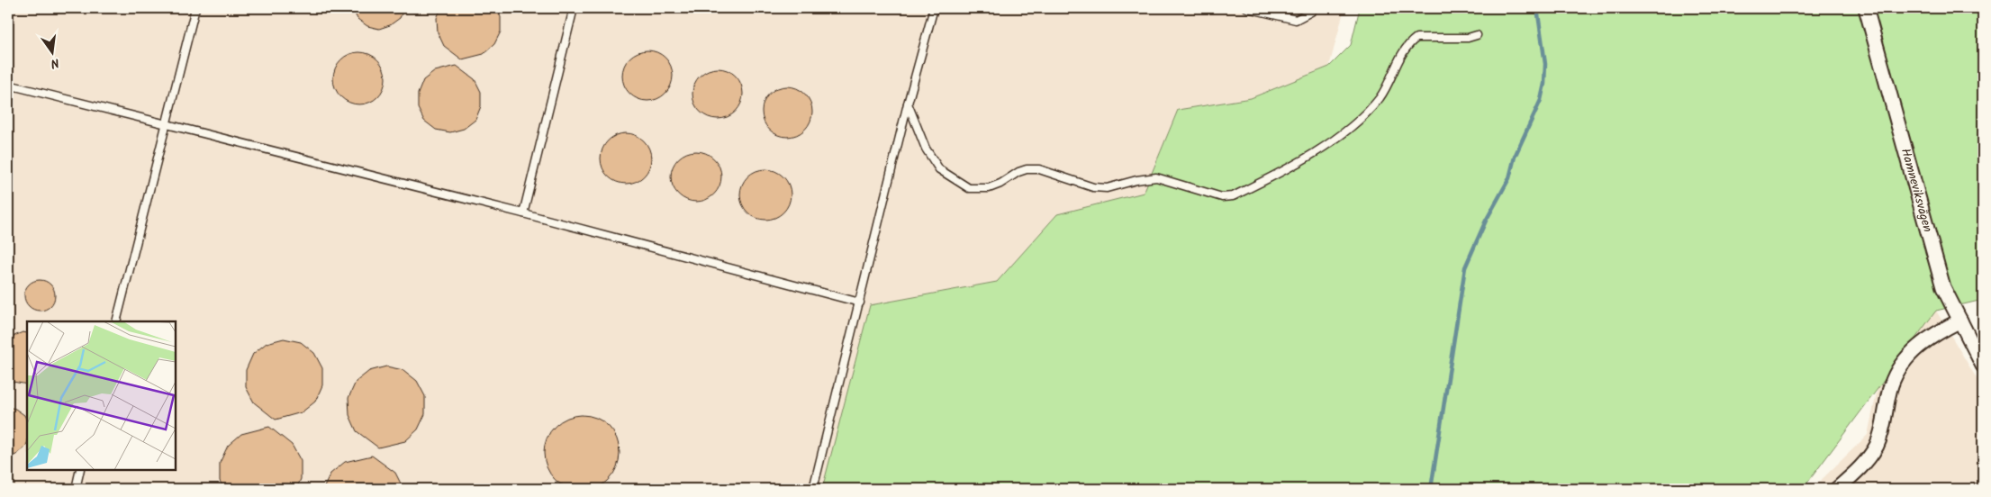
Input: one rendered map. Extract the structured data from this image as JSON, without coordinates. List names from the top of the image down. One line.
{"streets":{"street":["Hamneviksvägen"]},"north":"bottom"}
